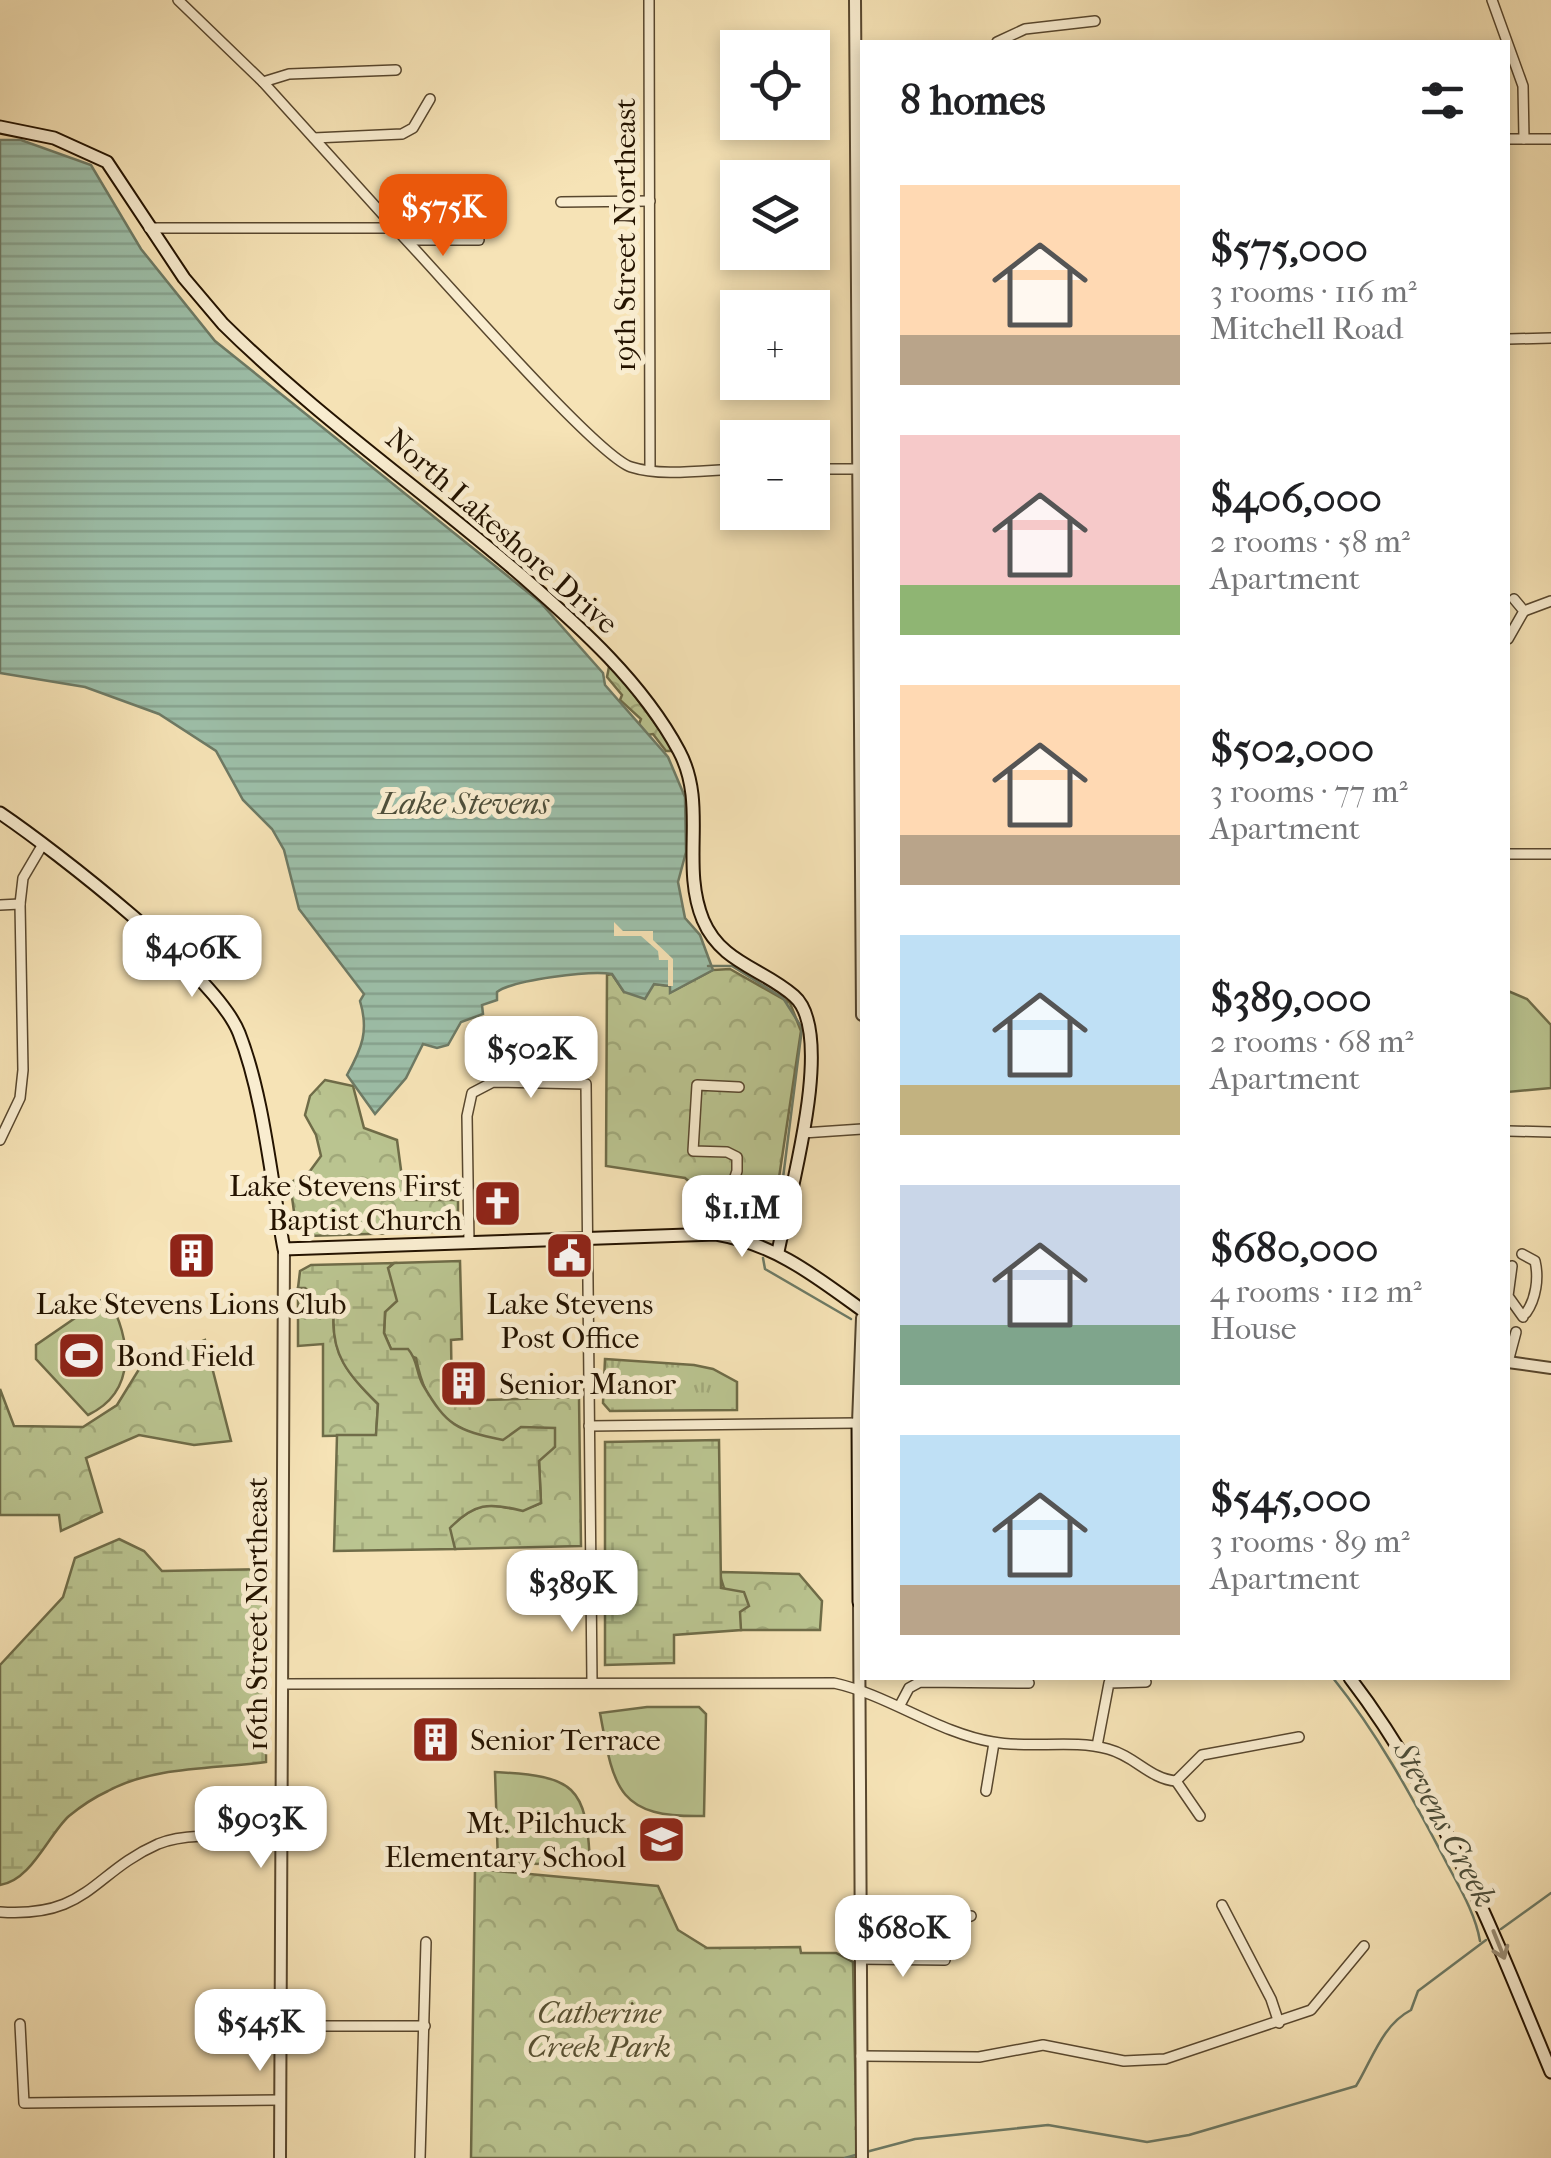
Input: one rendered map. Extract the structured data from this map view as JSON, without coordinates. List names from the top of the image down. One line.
{"streets":{"main road":["North Lakeshore Drive"],"street":["19th Street Northeast","16th Street Northeast"]},"water":["Lake Stevens","Stevens Creek"],"parks":["Catherine Creek Park"],"places":{"church":["Lake Stevens First Baptist Church"],"building":["Lake Stevens Lions Club","Senior Manor","Senior Terrace"],"public building":["Lake Stevens Post Office"],"sports":["Bond Field"],"school or university":["Mt. Pilchuck Elementary School"]},"page":{"map_buttons":["+","−"],"heading":"8 homes","list":[{"name":"$575,000","note":"3 rooms · 116 m² · Mitchell Road"},{"name":"$406,000","note":"2 rooms · 58 m² · Apartment"},{"name":"$502,000","note":"3 rooms · 77 m² · Apartment"},{"name":"$389,000","note":"2 rooms · 68 m² · Apartment"},{"name":"$680,000","note":"4 rooms · 112 m² · House"},{"name":"$545,000","note":"3 rooms · 89 m² · Apartment"}],"price":["$575K","$406K","$502K","$1.1M","$389K","$903K","$680K","$545K"]}}
